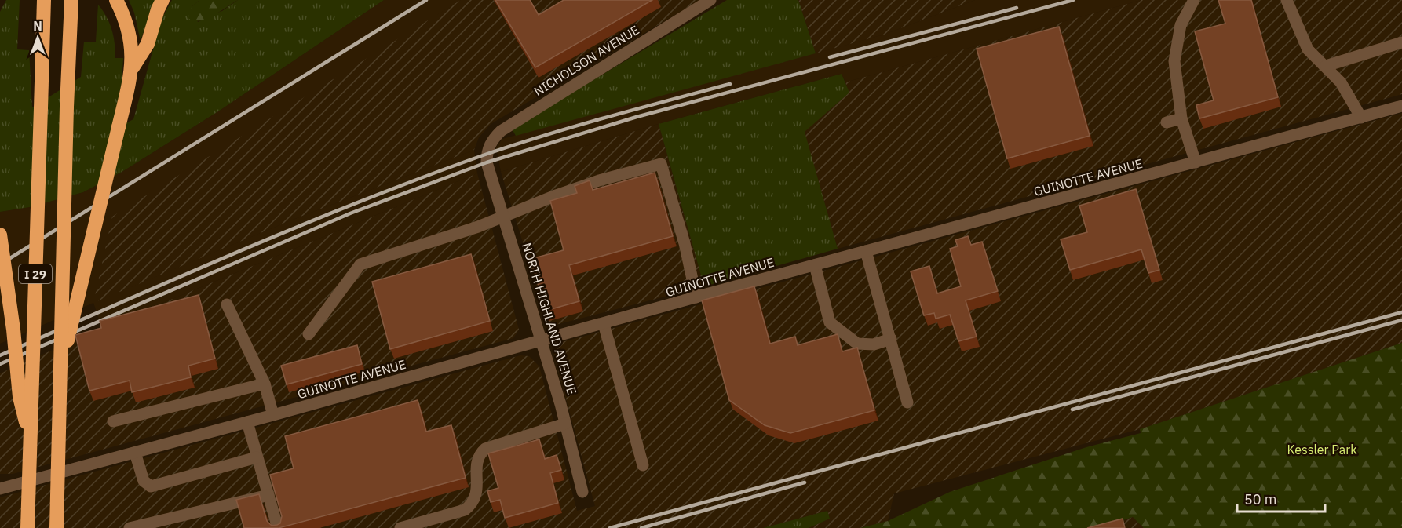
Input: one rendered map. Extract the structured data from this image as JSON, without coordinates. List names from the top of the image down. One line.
{"streets":{"highway":["I 29"],"street":["NICHOLSON AVENUE","GUINOTTE AVENUE","NORTH HIGHLAND AVENUE"]},"crossings":[["NICHOLSON AVENUE","NORTH HIGHLAND AVENUE"],["GUINOTTE AVENUE","NORTH HIGHLAND AVENUE"]],"parks":["Kessler Park"],"scale_bar":"50 m","north":"top"}
